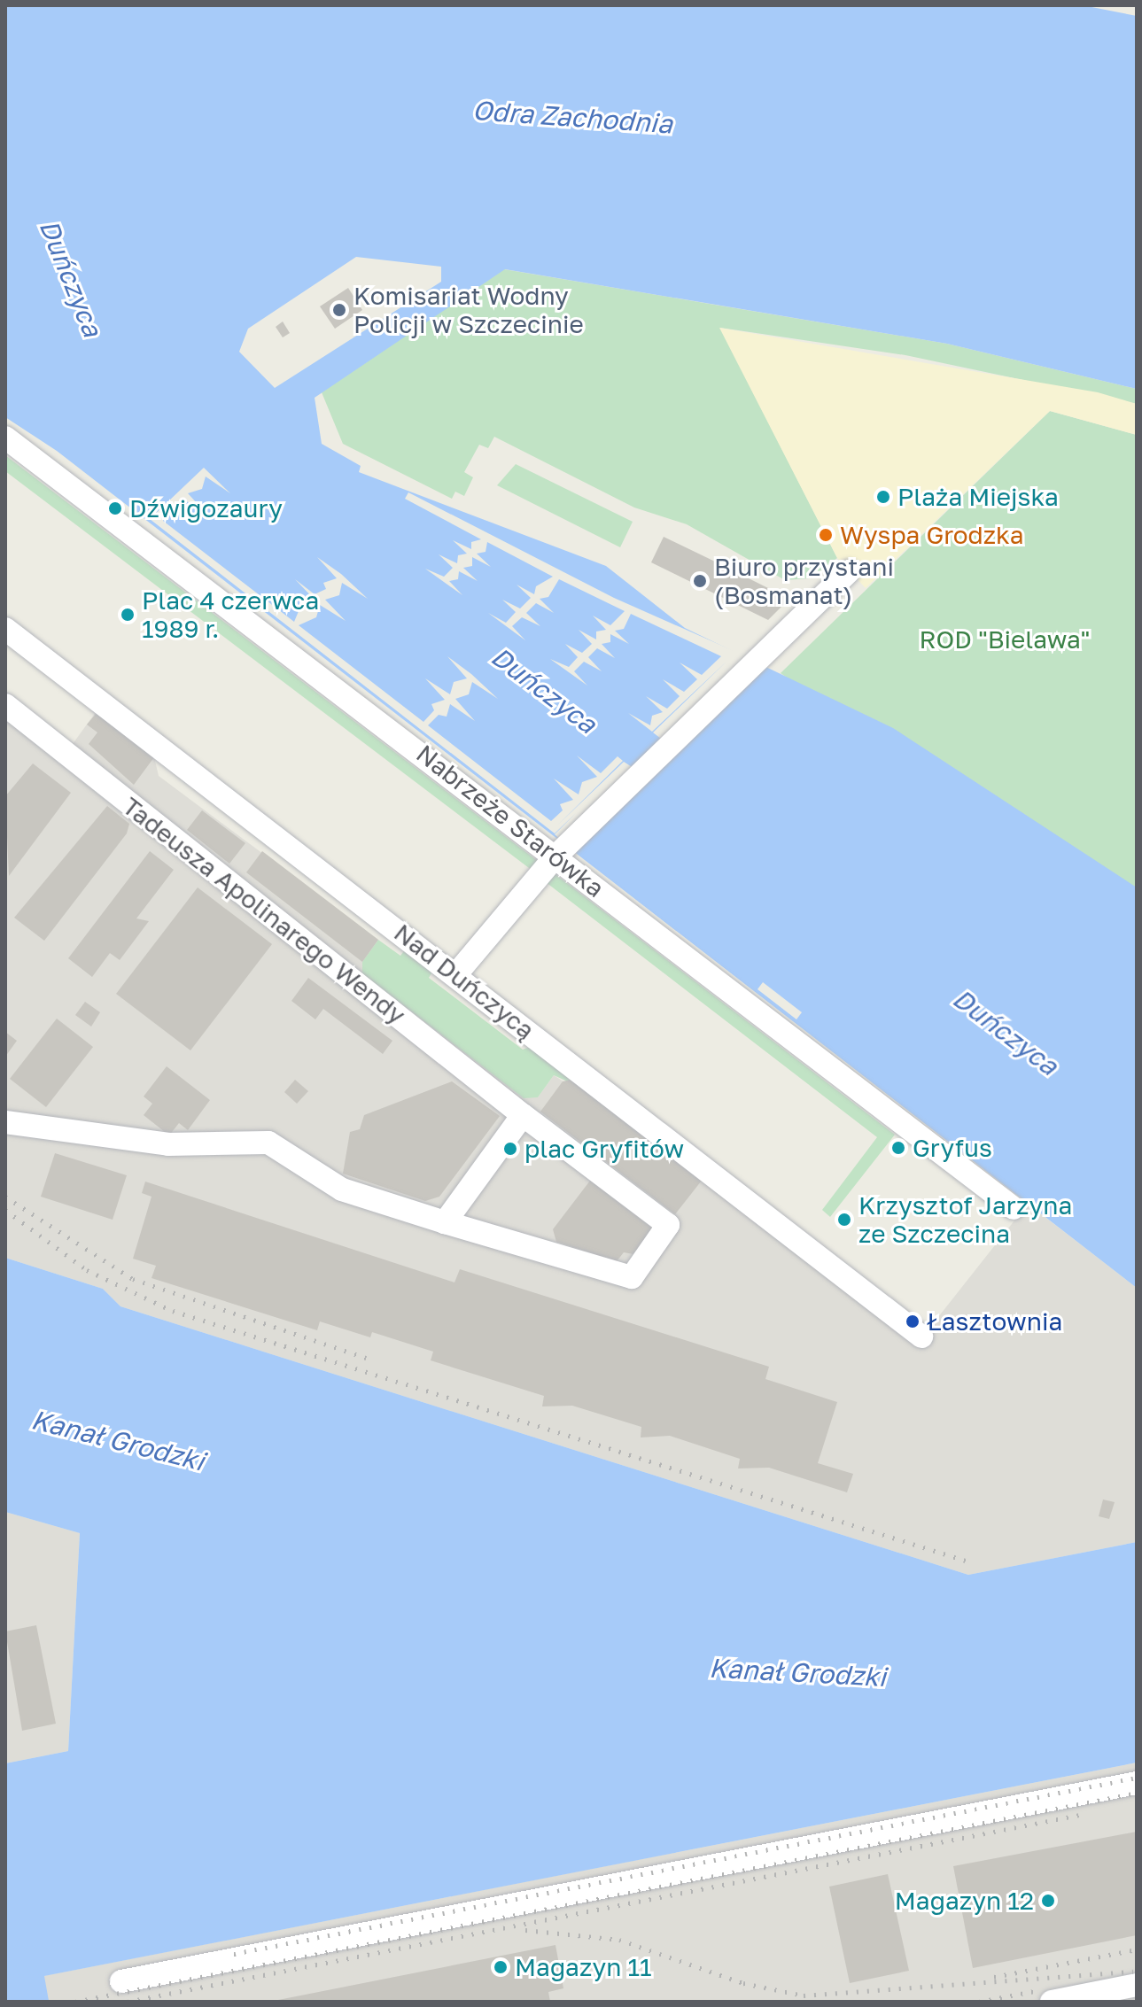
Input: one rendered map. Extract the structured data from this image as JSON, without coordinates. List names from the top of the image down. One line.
{"streets":{"street":["Nabrzeże Starówka","Tadeusza Apolinarego Wendy","Nad Duńczycą"]},"water":["Odra Zachodnia","Duńczyca","Kanał Grodzki"],"parks":["ROD \"Bielawa\""],"places":["Komisariat Wodny Policji w Szczecinie","Plaża Miejska","Dźwigozaury","Wyspa Grodzka","Biuro przystani (Bosmanat)","Plac 4 czerwca 1989 r.","Gryfus","plac Gryfitów","Krzysztof Jarzyna ze Szczecina","Łasztownia","Magazyn 12","Magazyn 11"]}
